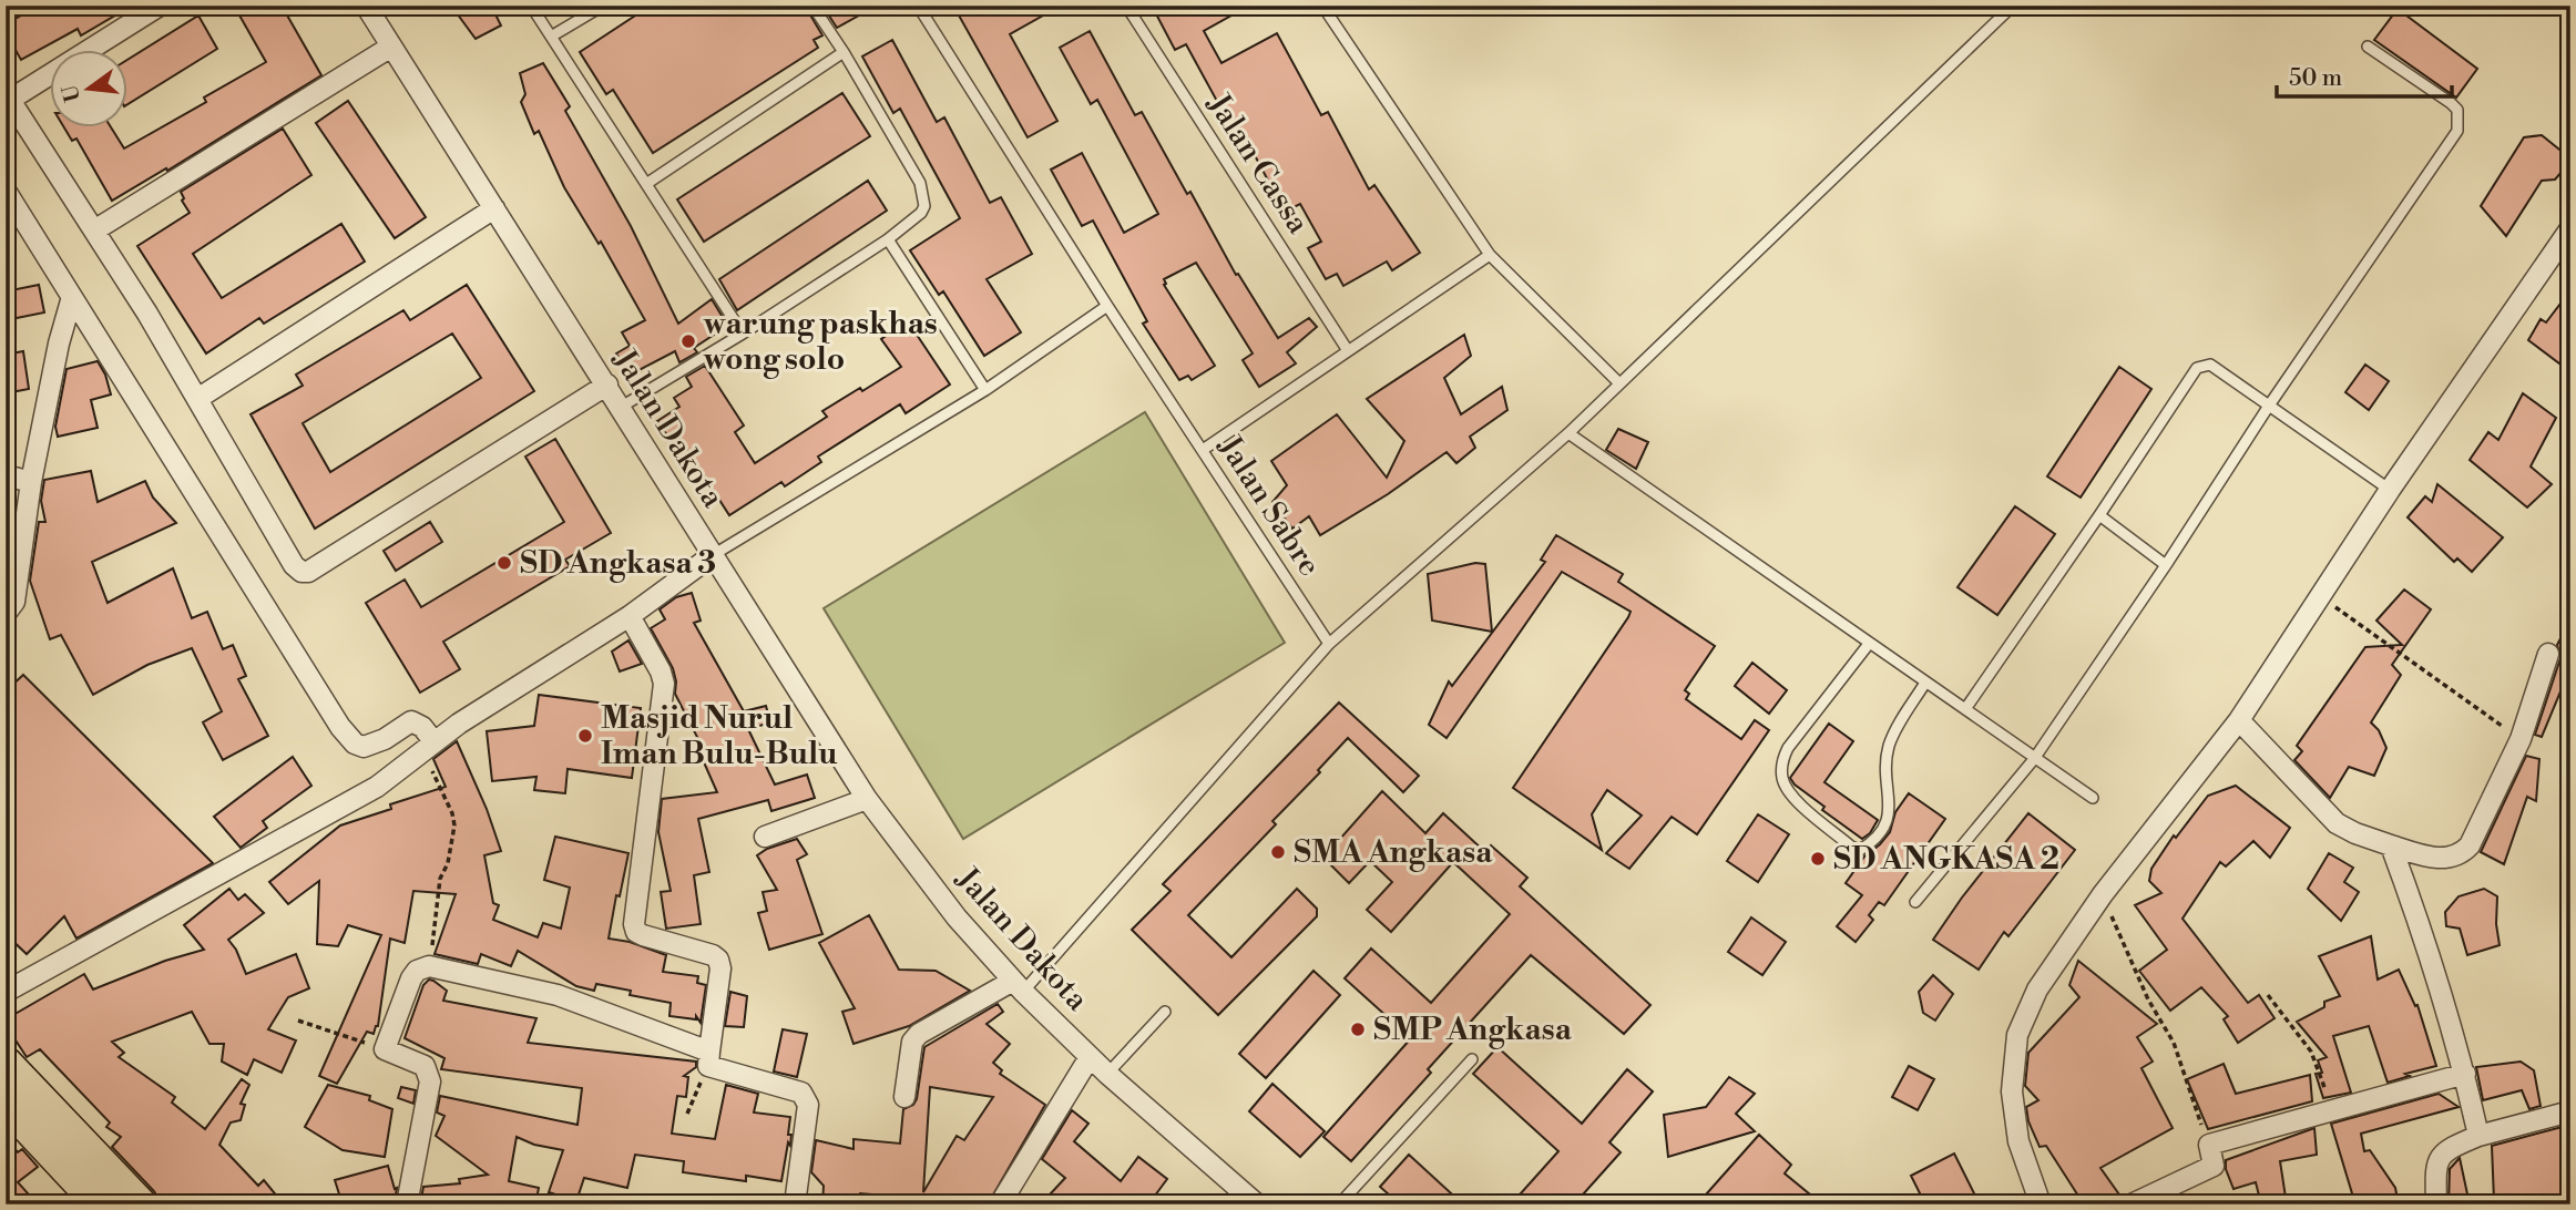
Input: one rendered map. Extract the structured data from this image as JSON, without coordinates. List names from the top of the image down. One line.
{"streets":{"street":["Jalan Dakota"],"lane":["Jalan Cassa","Jalan Sabre"]},"places":["warung paskhas wong solo","SD Angkasa 3","Masjid Nurul Iman Bulu-Bulu","SMA Angkasa","SD ANGKASA 2","SMP Angkasa"],"scale_bar":"50 m","north":"left"}
